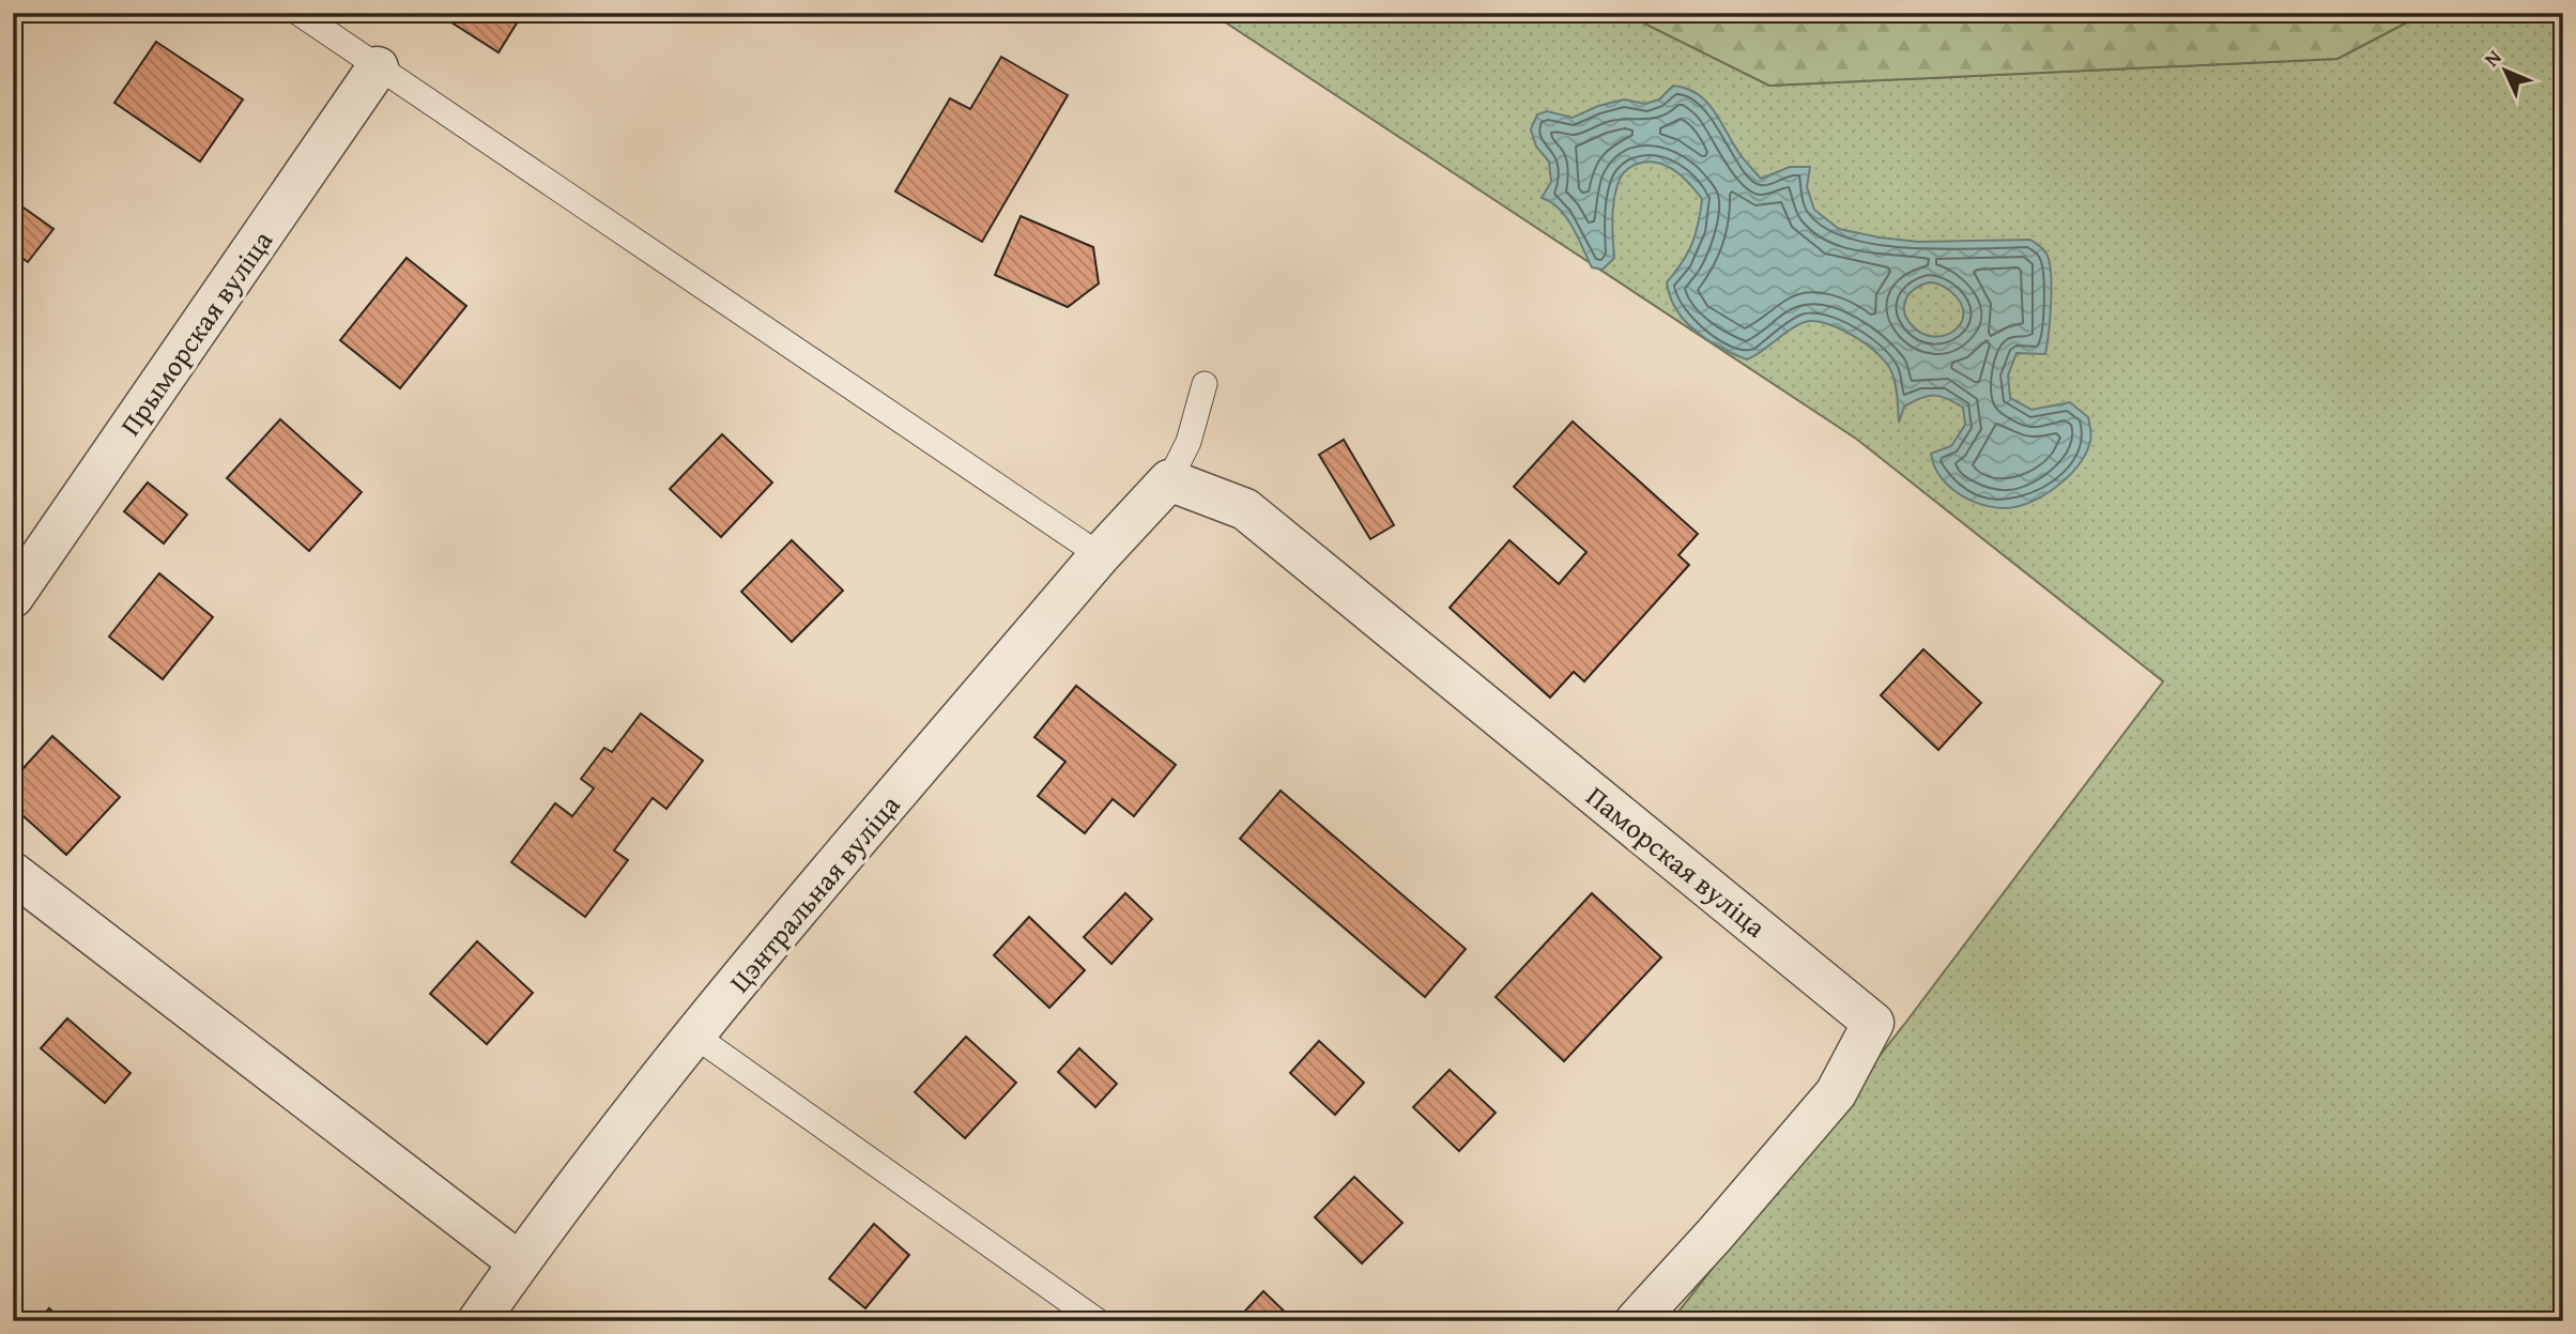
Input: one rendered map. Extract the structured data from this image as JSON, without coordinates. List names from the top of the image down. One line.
{"streets":{"street":["Прыморская вуліца","Паморская вуліца","Цэнтральная вуліца"]},"crossings":[["Паморская вуліца","Цэнтральная вуліца"]],"north":"top left"}
